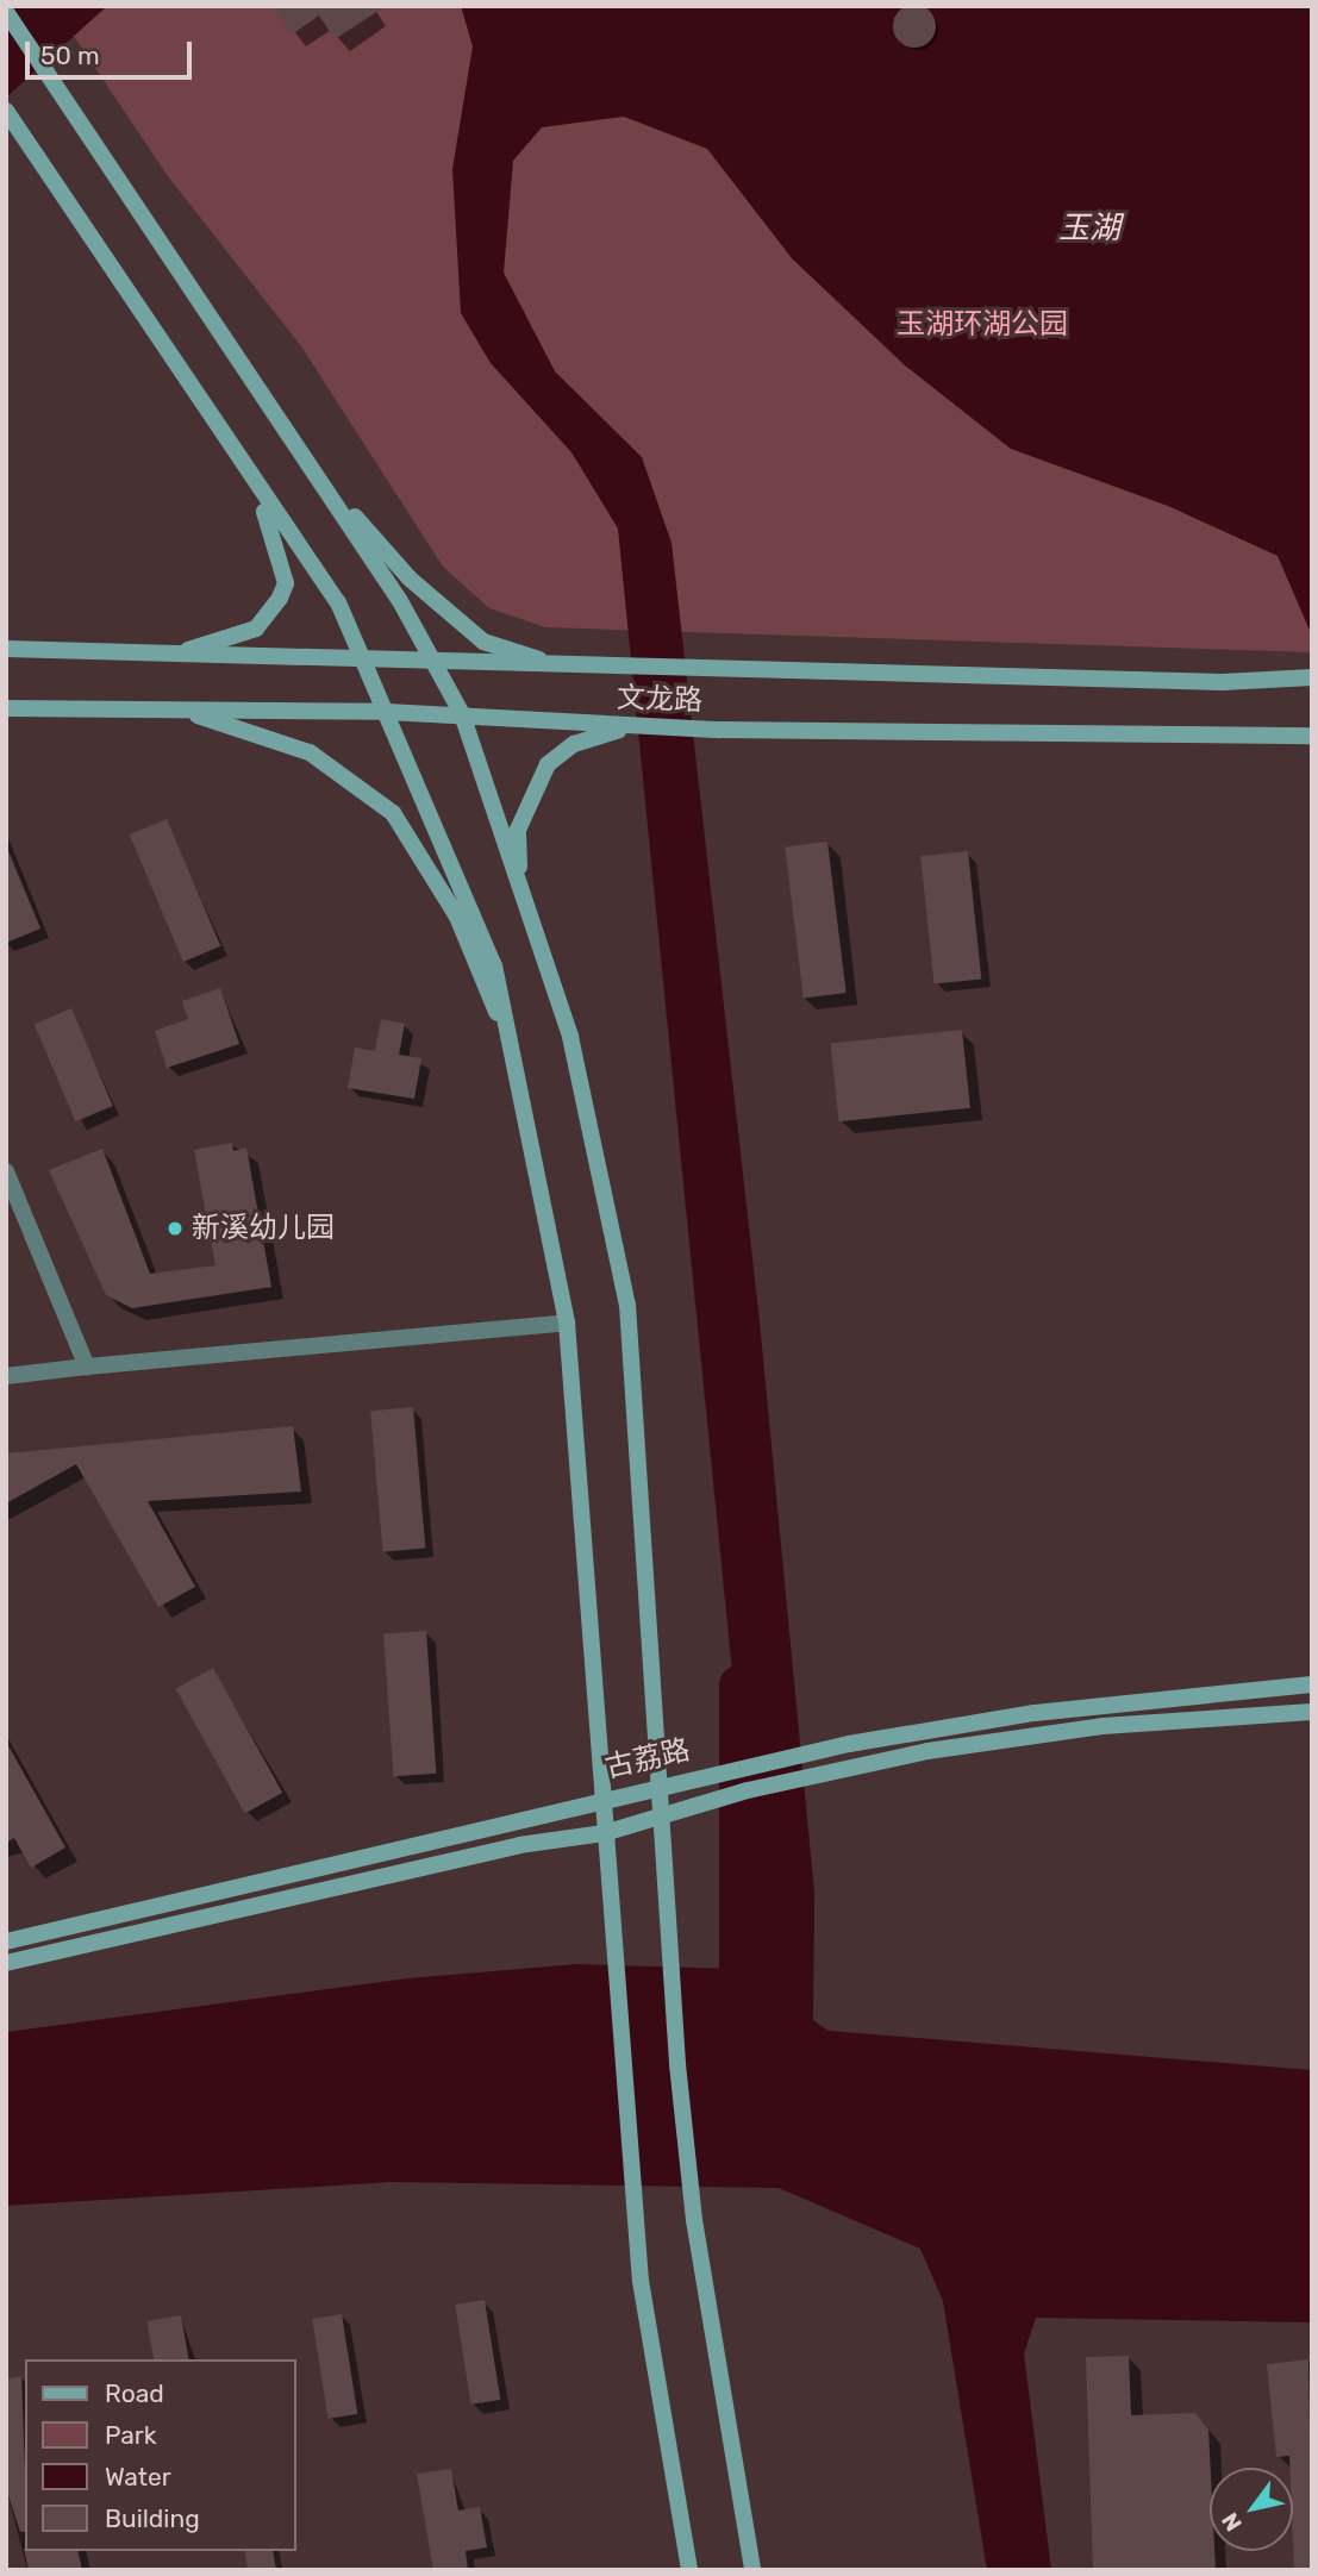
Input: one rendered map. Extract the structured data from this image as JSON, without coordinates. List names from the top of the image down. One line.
{"streets":{"main road":["文龙路","古荔路"]},"water":["玉湖"],"parks":["玉湖环湖公园"],"places":["新溪幼儿园"],"legend":["Road","Park","Water","Building"],"scale_bar":"50 m","north":"bottom left"}
